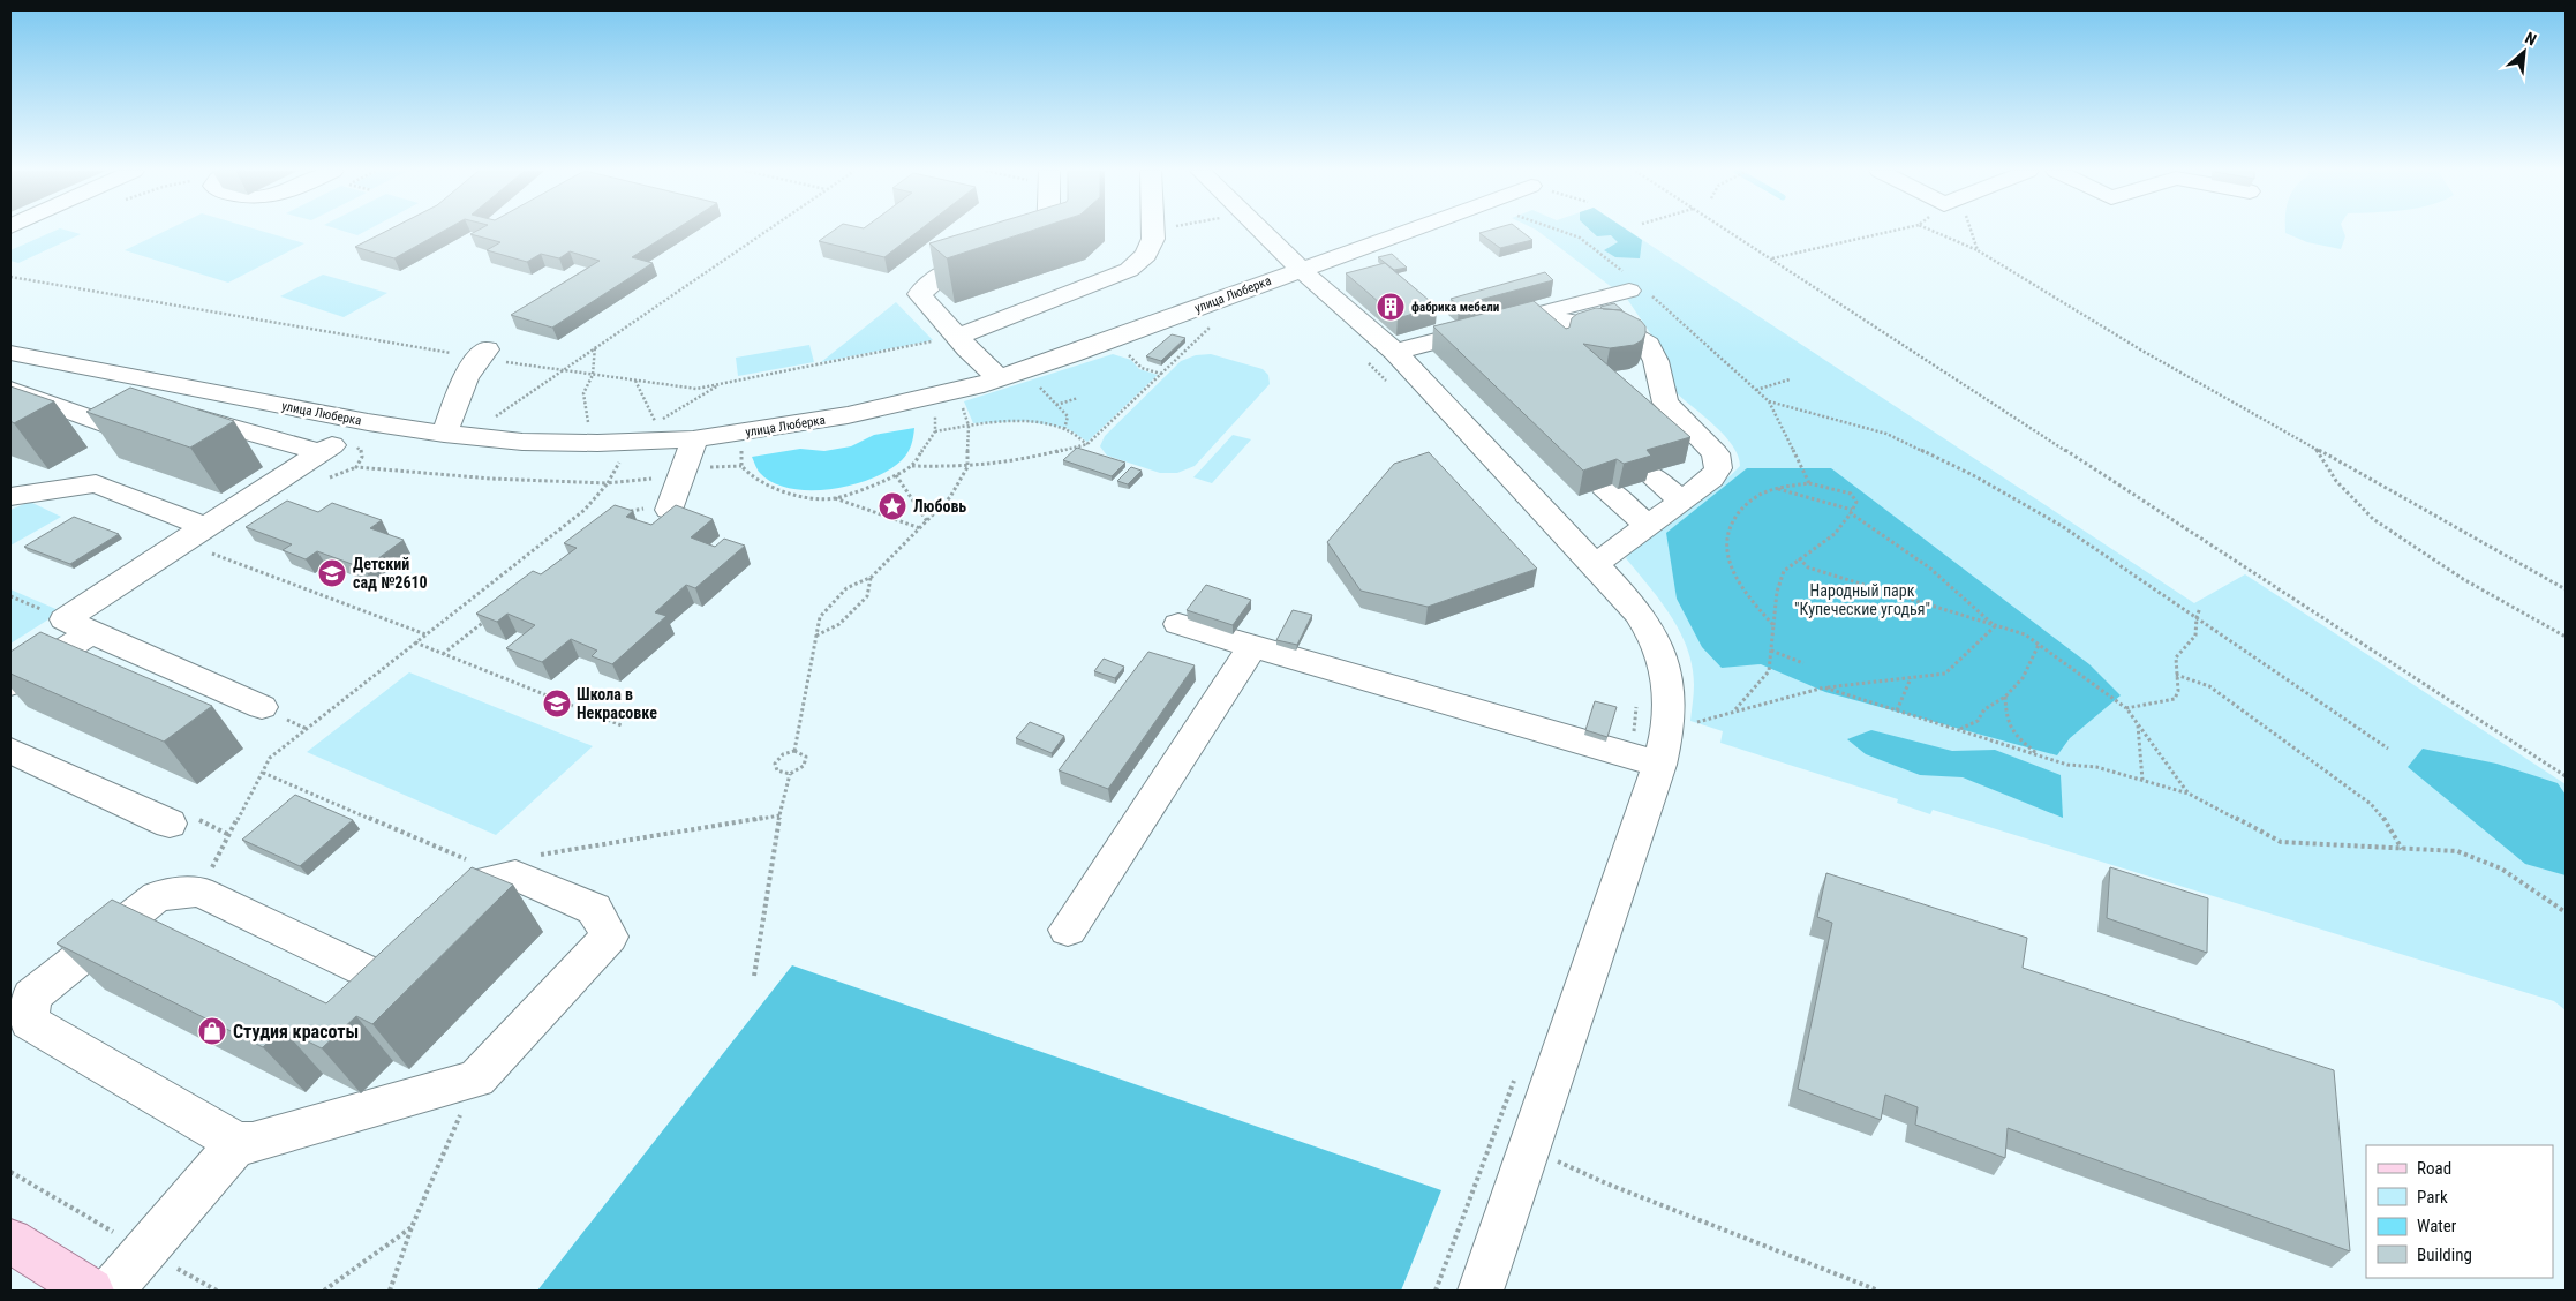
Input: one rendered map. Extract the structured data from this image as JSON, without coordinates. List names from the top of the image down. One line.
{"streets":{"street":["улица Люберка"]},"parks":["Народный парк \"Купеческие угодья\""],"places":{"building":["фабрика мебели"],"place":["Любовь"],"school or university":["Детский сад №2610","Школа в Некрасовке"],"shop":["Студия красоты"]},"legend":["Road","Park","Water","Building"],"north":"top right"}
